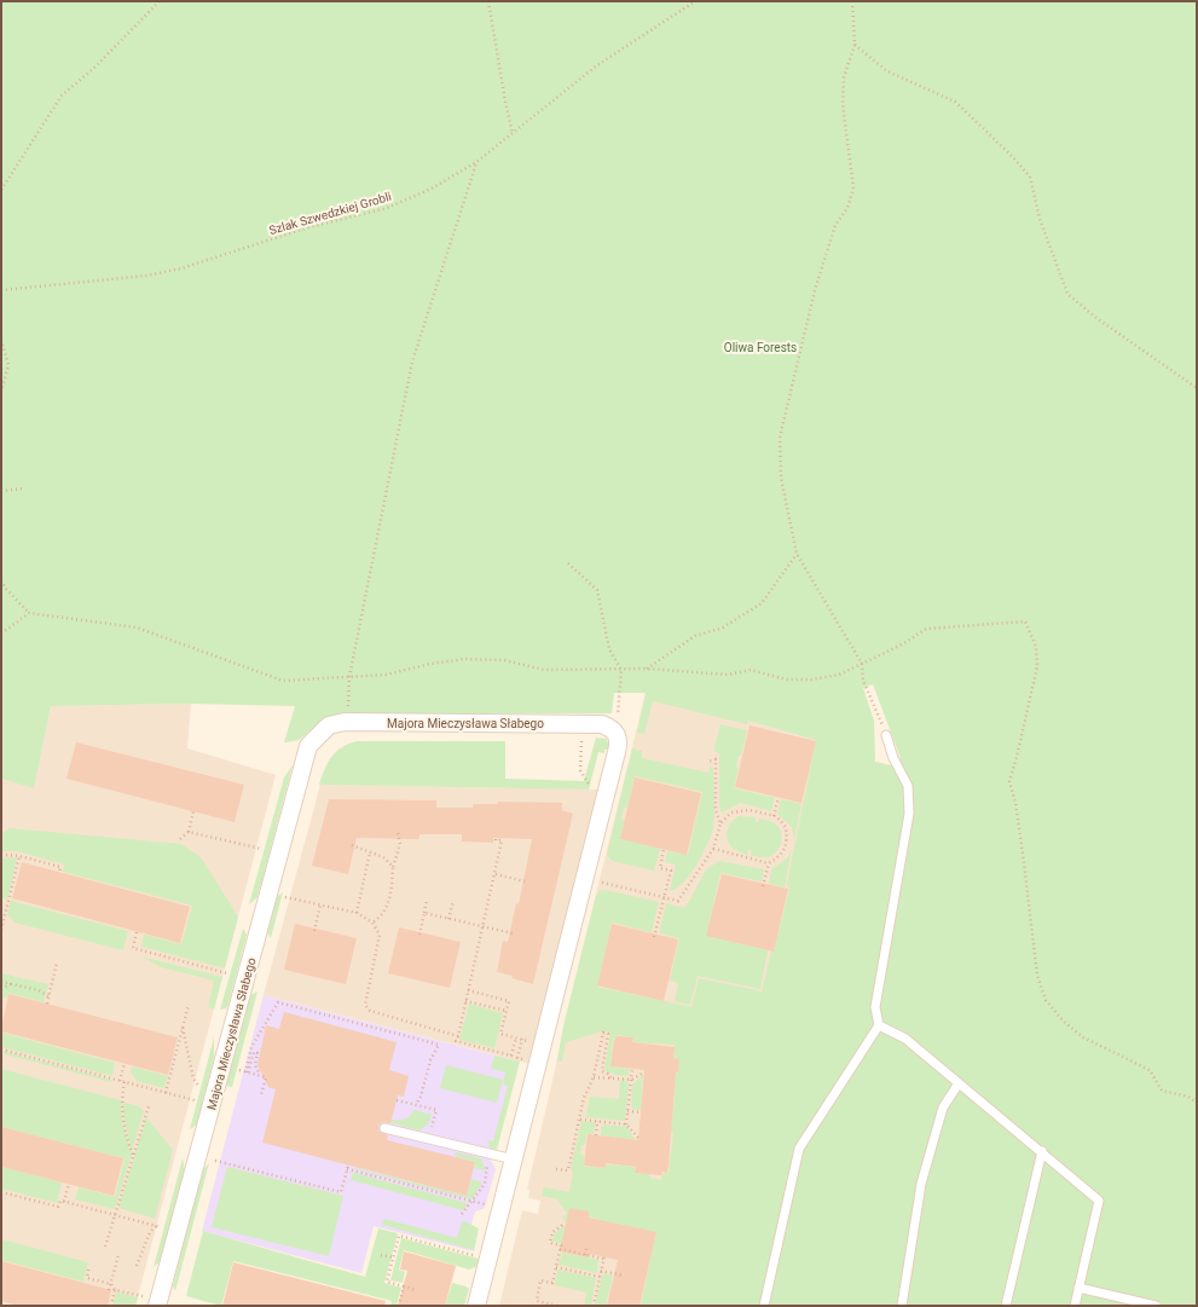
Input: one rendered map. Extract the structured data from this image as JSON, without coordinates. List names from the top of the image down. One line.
{"streets":{"street":["Majora Mieczysława Słabego"],"path":["Szlak Szwedzkiej Grobli"]},"parks":["Oliwa Forests"]}
